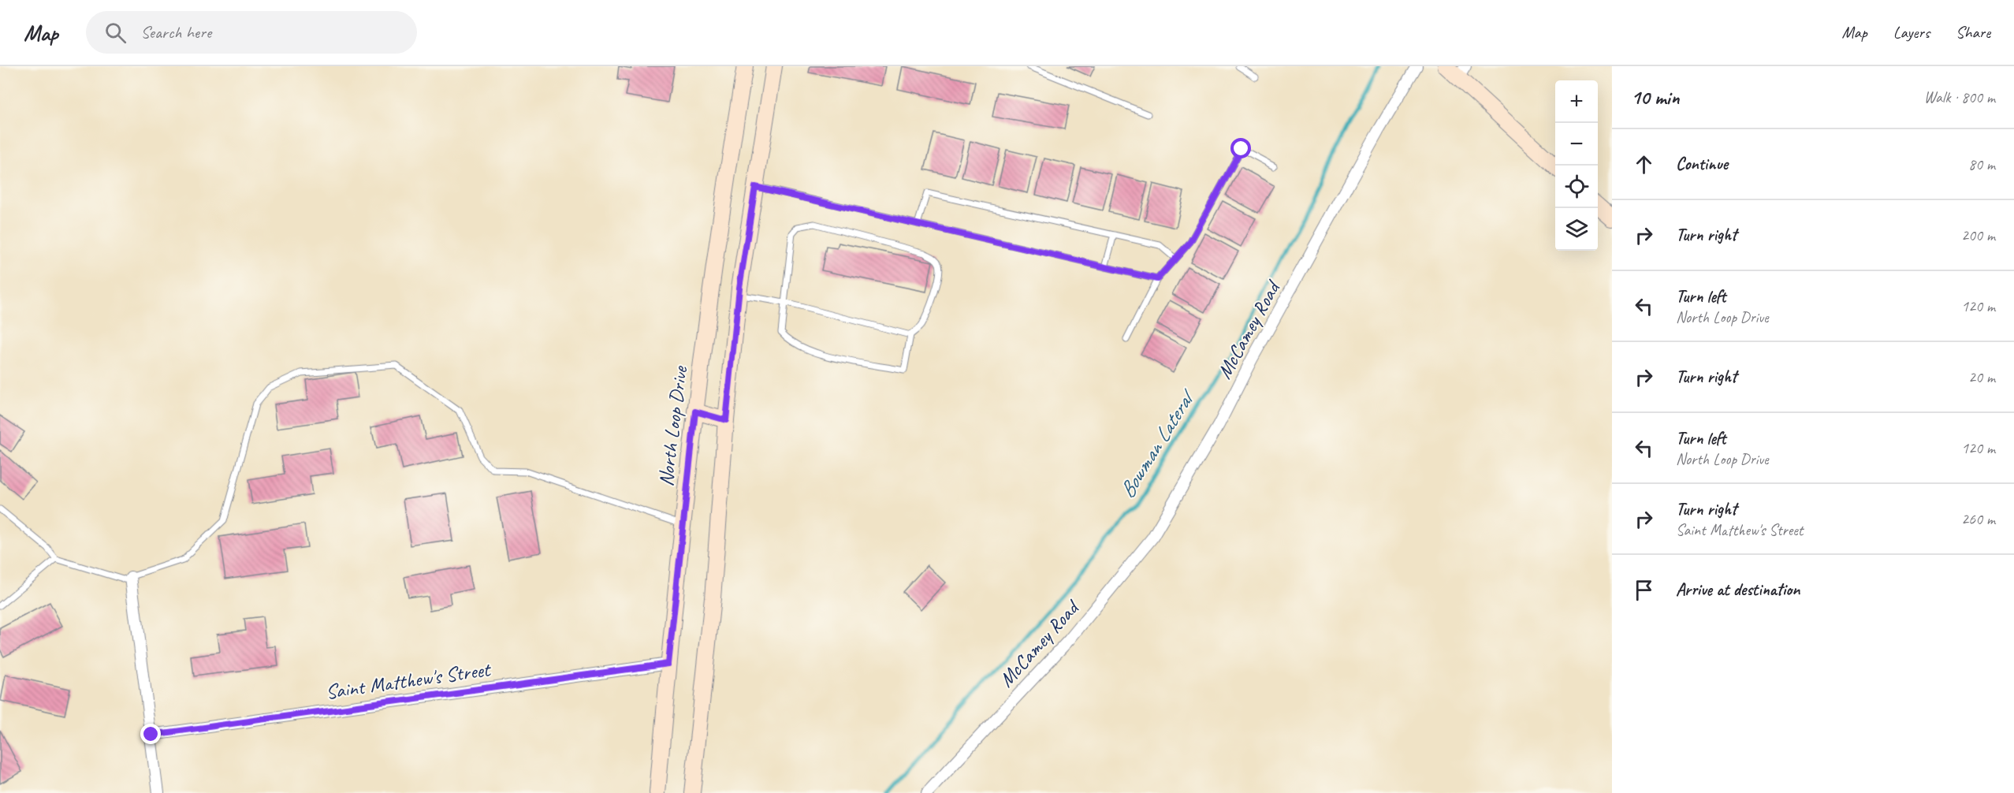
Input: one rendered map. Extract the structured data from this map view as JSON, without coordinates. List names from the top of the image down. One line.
{"streets":{"main road":["North Loop Drive"],"street":["McCamey Road","Saint Matthew's Street"]},"crossings":[["North Loop Drive","Saint Matthew's Street"]],"water":["Bowman Lateral"],"page":{"header":"Map","search":"Search here","nav":["Map","Layers","Share"],"heading":["10 min","Walk · 800 m"],"map_buttons":["+","−"],"list":[["Continue","80 m"],["Turn right","200 m"],["Turn left","North Loop Drive","120 m"],["Turn right","20 m"],["Turn left","North Loop Drive","120 m"],["Turn right","Saint Matthew's Street","260 m"],"Arrive at destination"]}}
